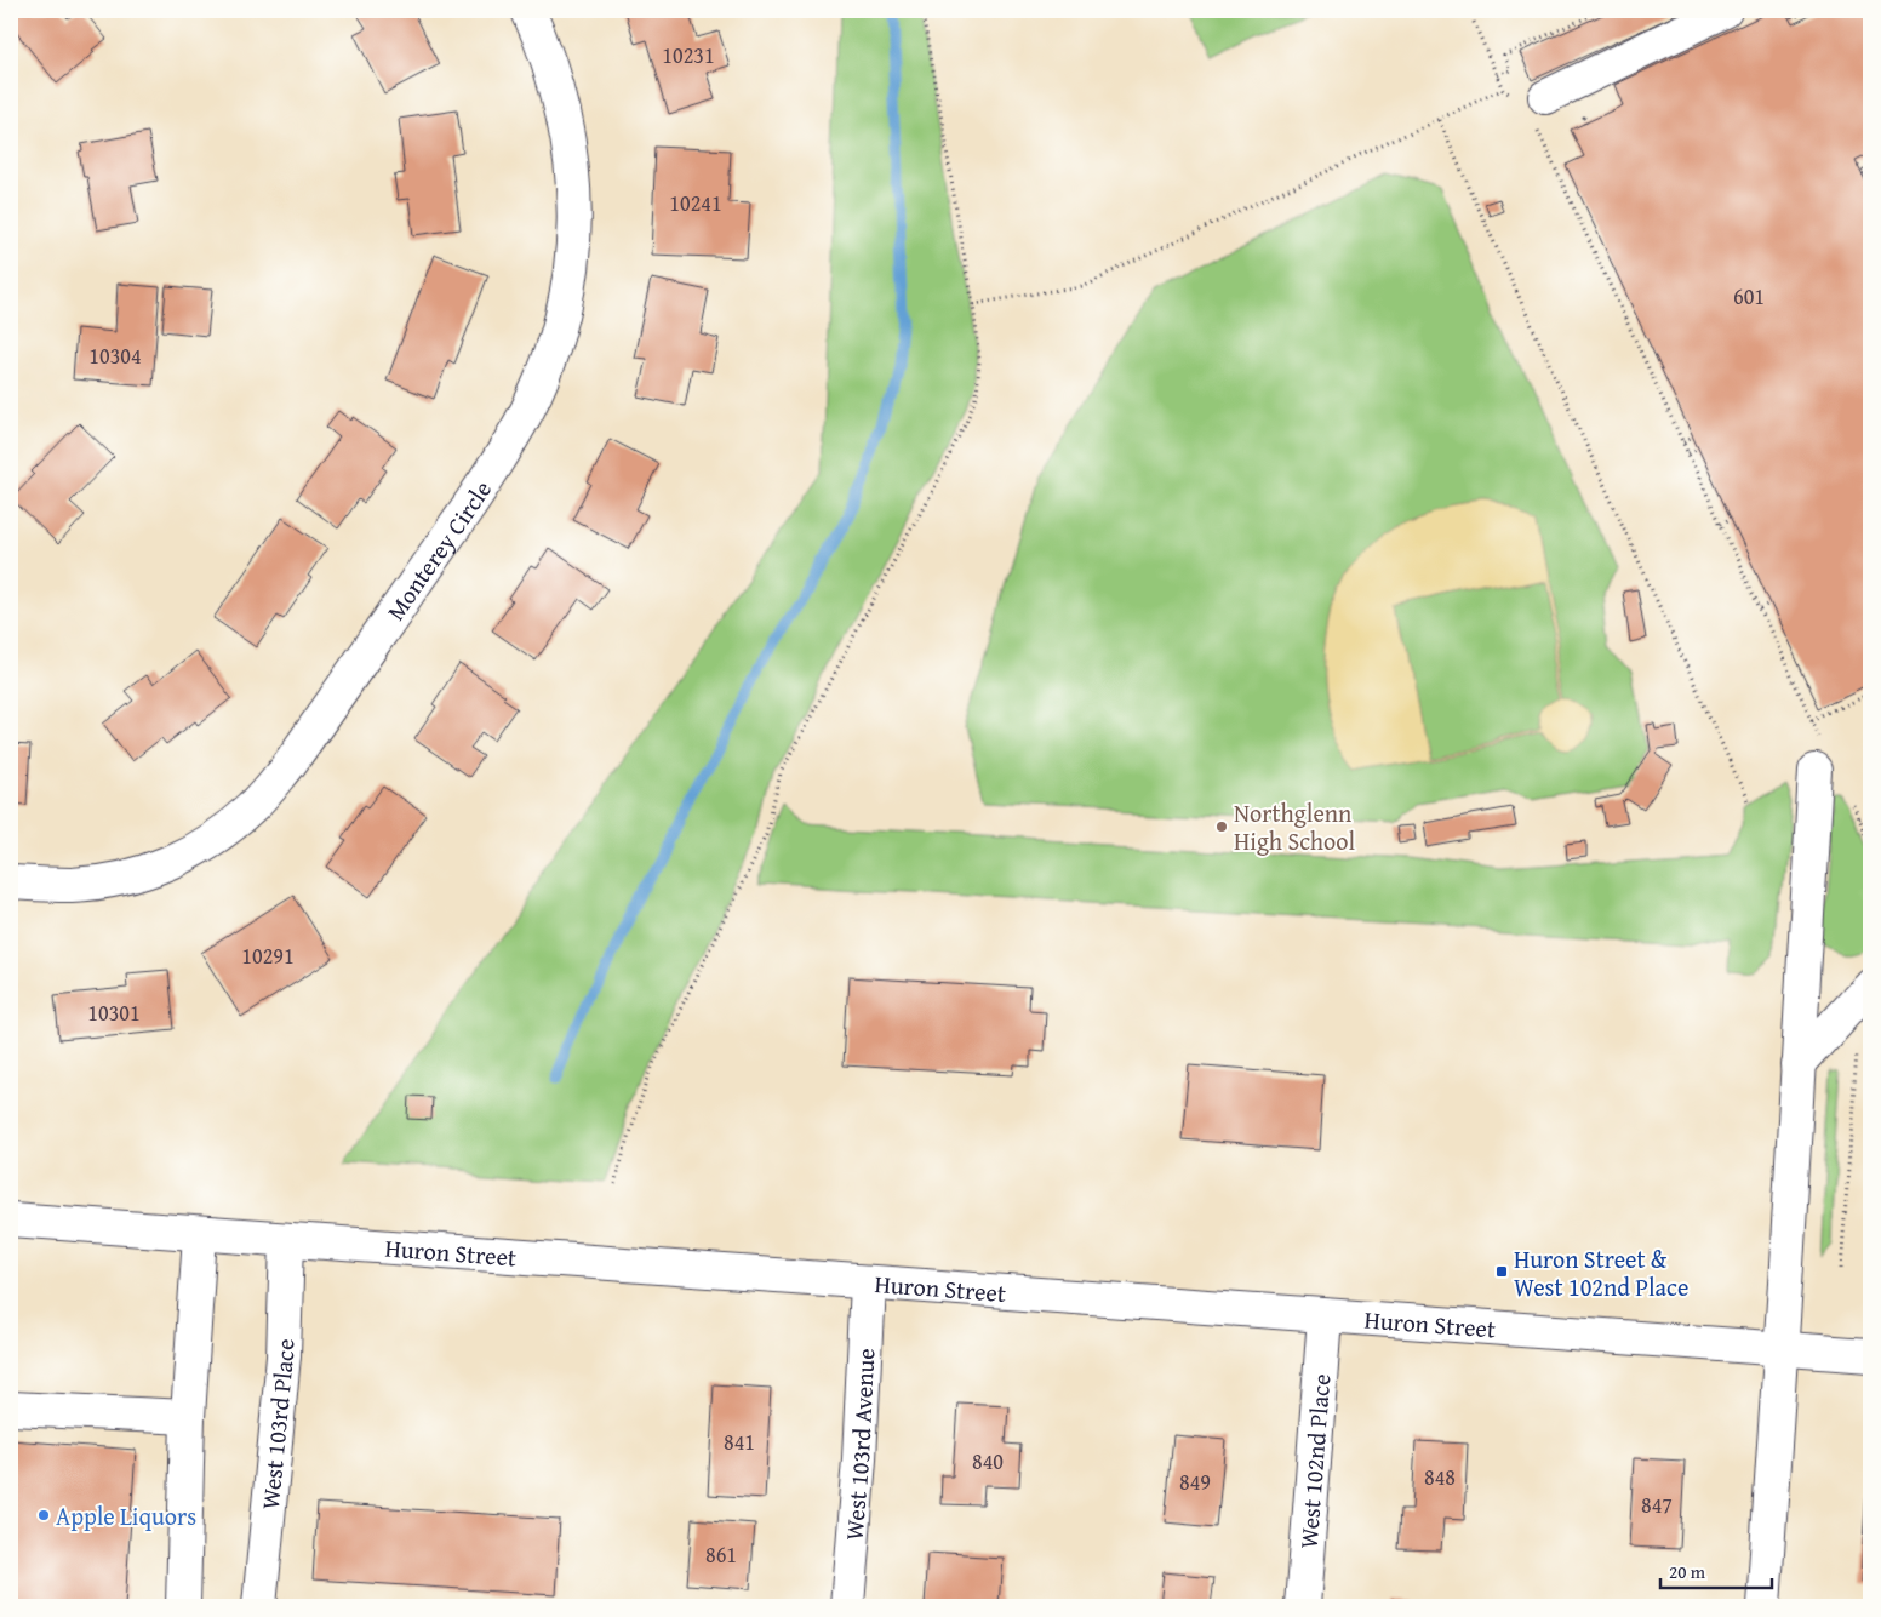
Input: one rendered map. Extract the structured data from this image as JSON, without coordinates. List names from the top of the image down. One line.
{"streets":{"street":["Monterey Circle","Huron Street","West 103rd Place","West 103rd Avenue","West 102nd Place"]},"crossings":[["Huron Street","West 103rd Place"],["Huron Street","West 103rd Avenue"],["Huron Street","West 102nd Place"]],"places":{"other":["Northglenn High School","Apple Liquors"],"transit":["Huron Street & West 102nd Place"]},"house_numbers":["10231","10241","601","10304","10291","10301","841","840","848","849","847","861"],"scale_bar":"20 m"}
